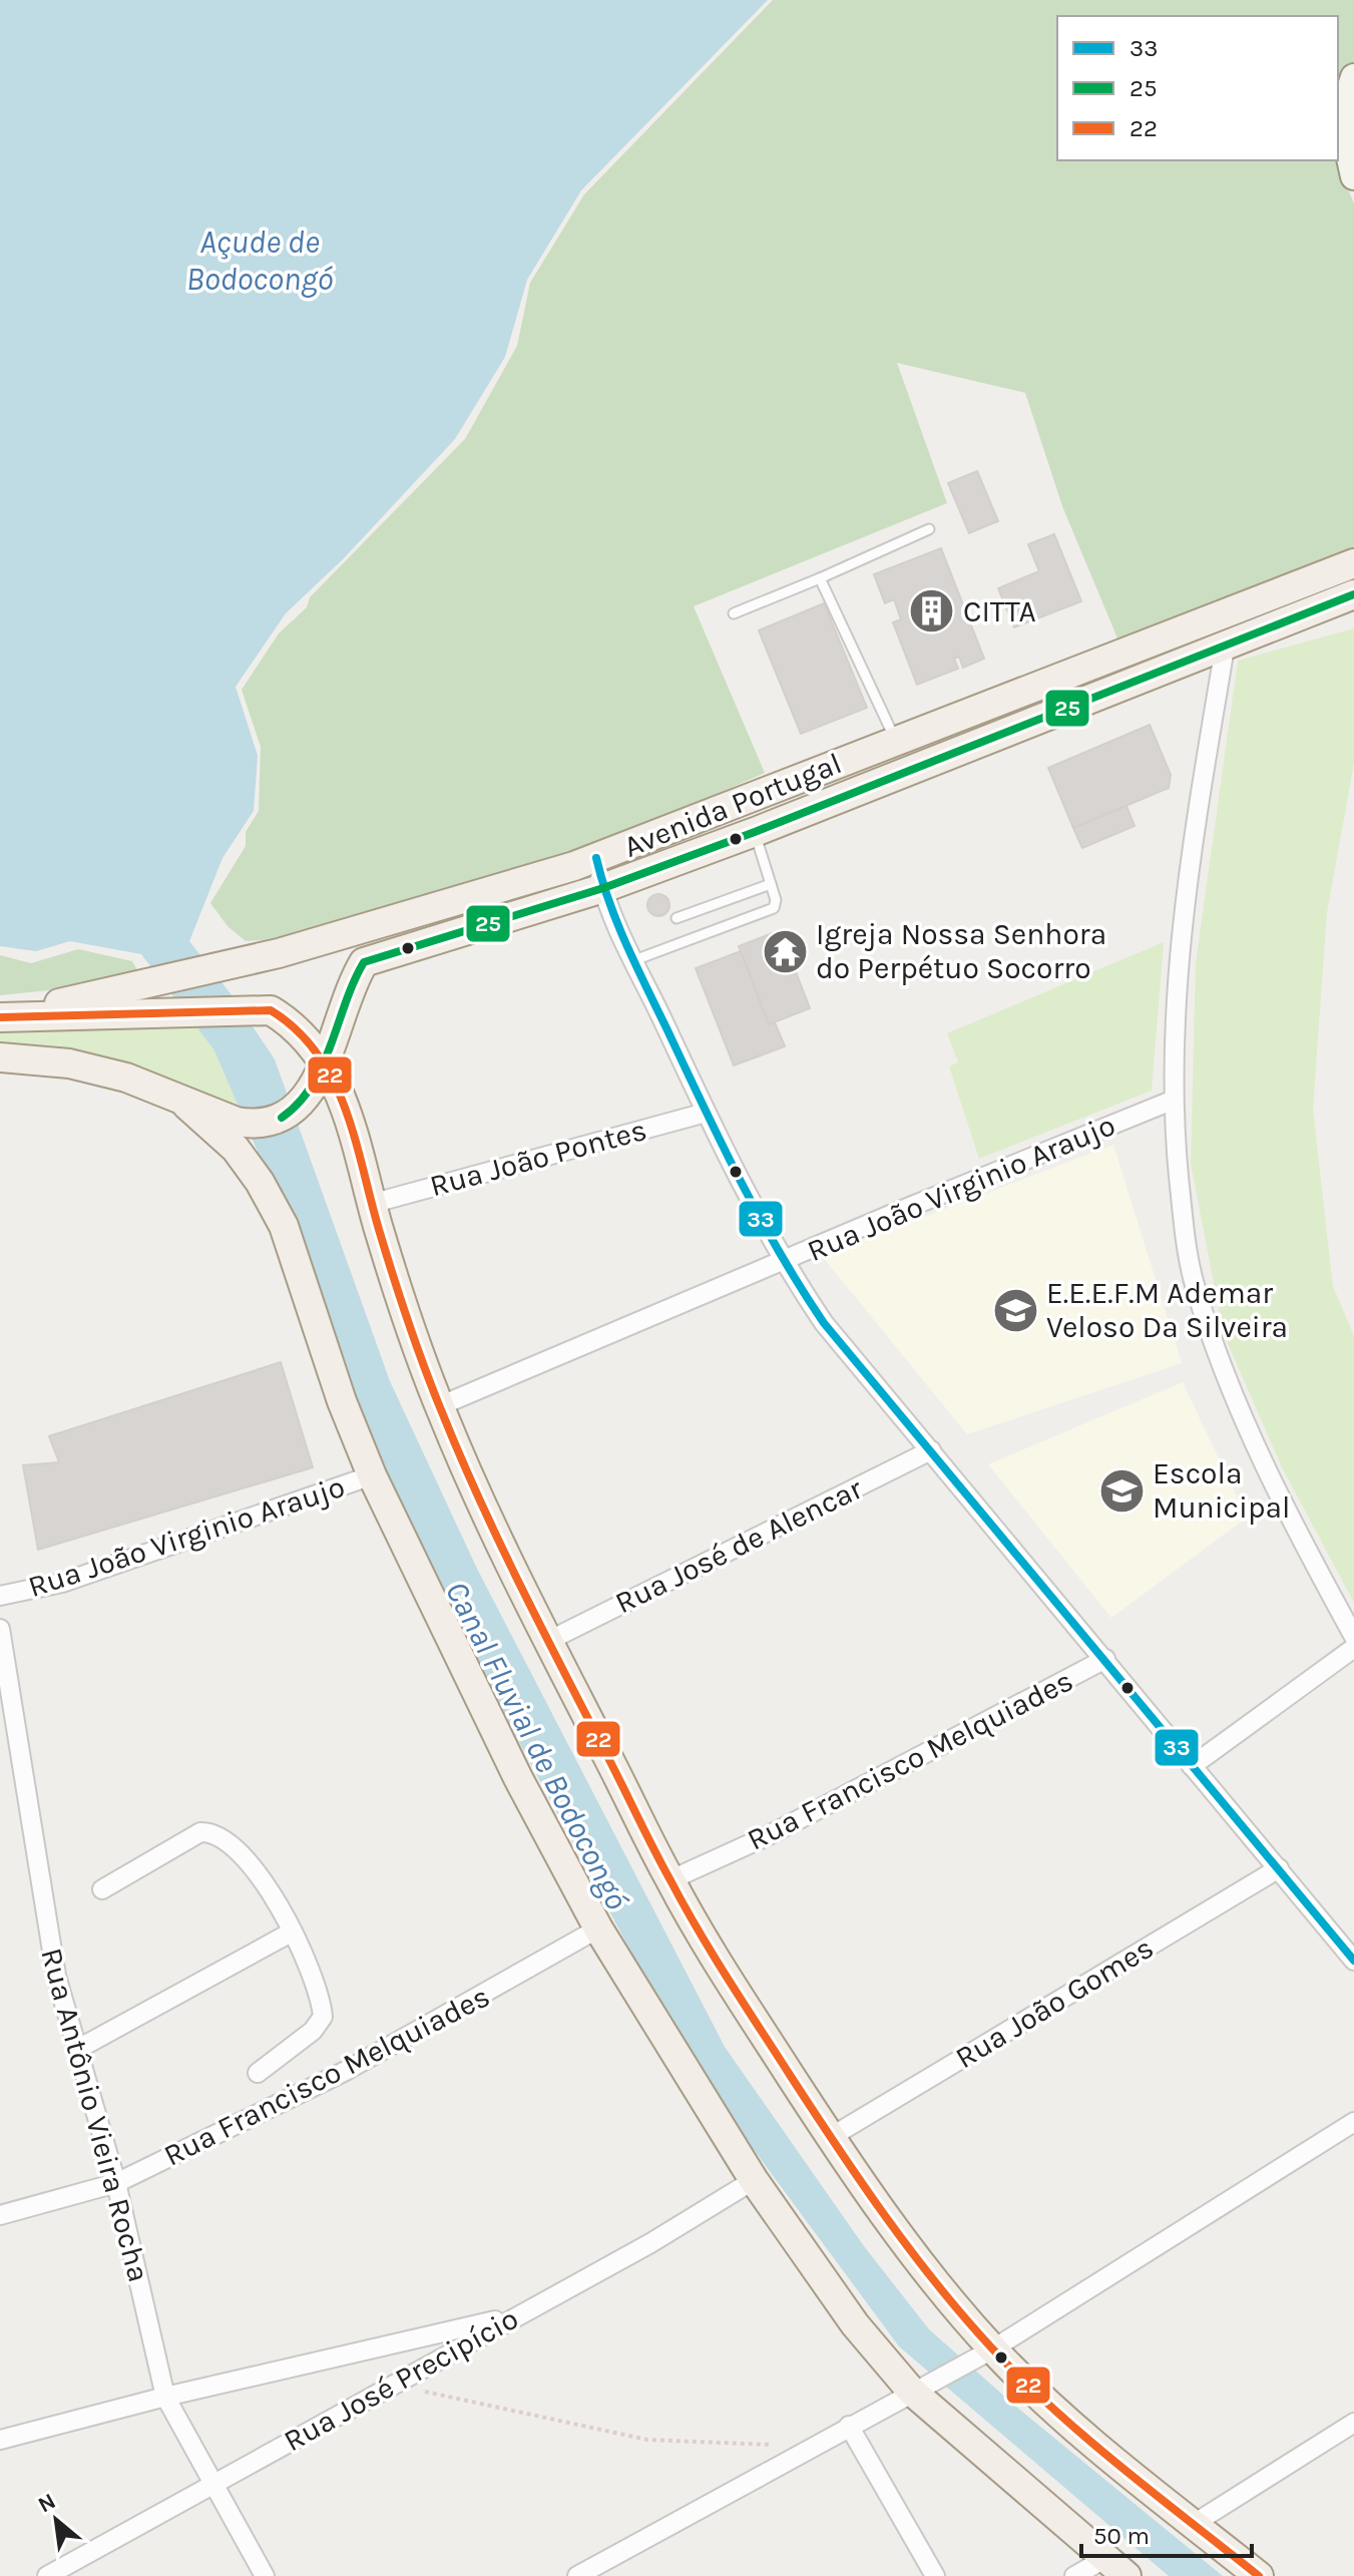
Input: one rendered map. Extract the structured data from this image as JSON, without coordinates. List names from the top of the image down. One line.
{"streets":{"main road":["Avenida Portugal"],"street":["Rua João Pontes","Rua João Virginio Araujo","Rua José de Alencar","Rua Francisco Melquiades","Rua João Gomes","Rua Antônio Vieira Rocha","Rua José Precipício"]},"crossings":[["Rua Francisco Melquiades","Rua Antônio Vieira Rocha"],["Rua Antônio Vieira Rocha","Rua José Precipício"]],"water":["Açude de Bodocongó","Canal Fluvial de Bodocongó"],"places":{"building":["CITTA"],"temple":["Igreja Nossa Senhora do Perpétuo Socorro"],"school or university":["E.E.E.F.M Ademar Veloso Da Silveira","Escola Municipal"]},"lines":["transit line 25","transit line 33","transit line 22"],"legend":["33","25","22"],"scale_bar":"50 m","north":"top left"}
